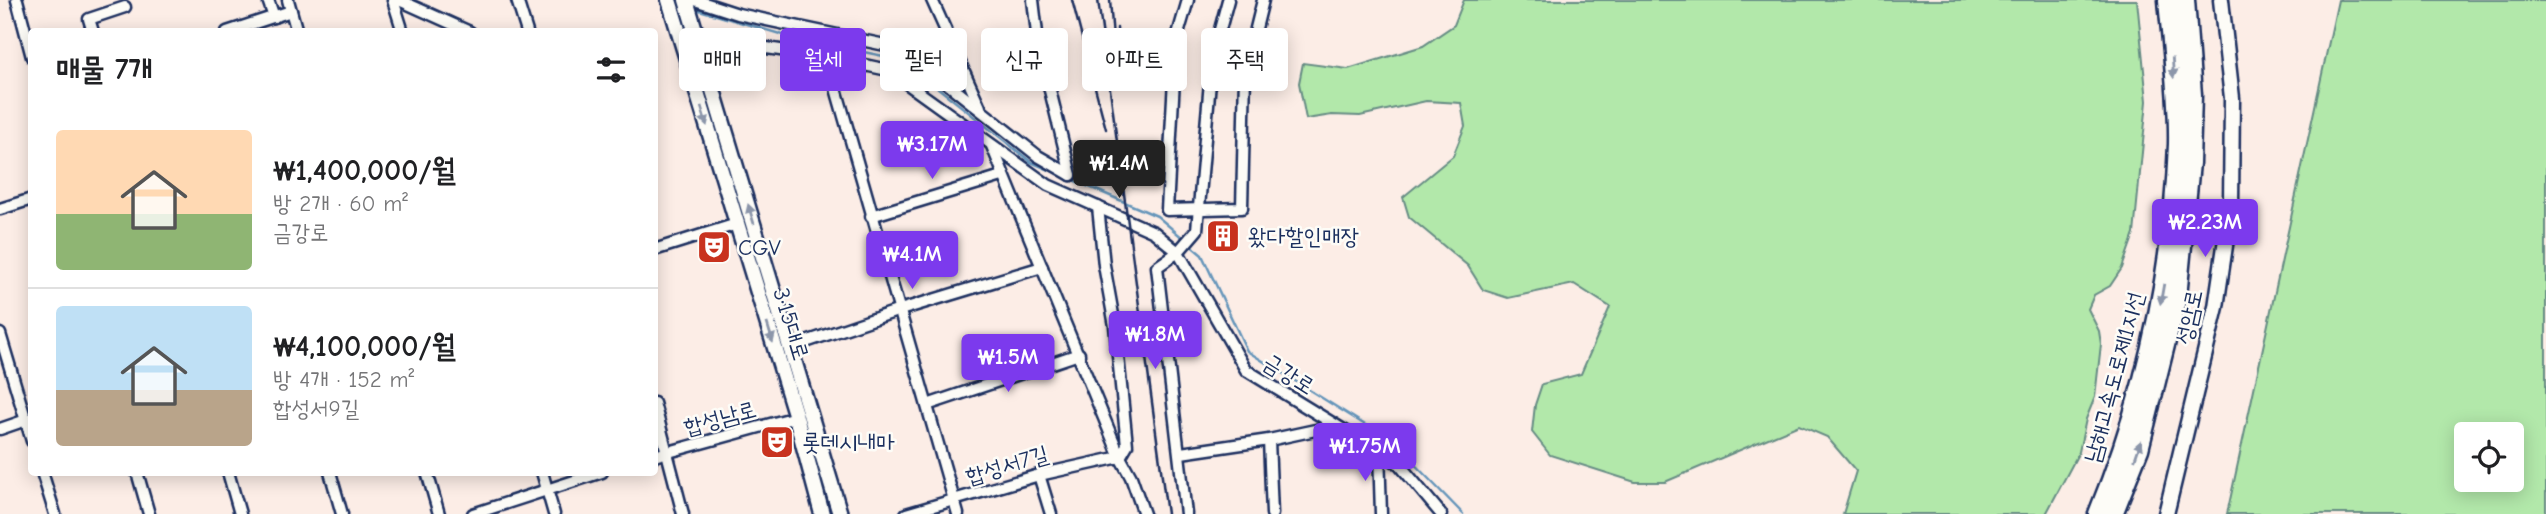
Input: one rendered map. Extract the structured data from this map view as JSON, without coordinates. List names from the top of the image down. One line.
{"streets":{"highway":["남해고속도로제1지선"],"main road":["성암로","3·15대로"],"street":["금강로","합성남로","합성서7길"]},"crossings":[["3·15대로","합성남로"]],"places":{"building":["왔다할인매장"],"theatre":["CGV","롯데시내마"]},"page":{"chip":["매매","월세","필터","신규","아파트","주택"],"heading":"매물 7개","list":[{"name":"₩1,400,000/월","note":"방 2개 · 60 m² · 금강로"},{"name":"₩4,100,000/월","note":"방 4개 · 152 m² · 합성서9길"}],"price":["₩3.17M","₩1.4M","₩2.23M","₩4.1M","₩1.8M","₩1.5M","₩1.75M"]}}
